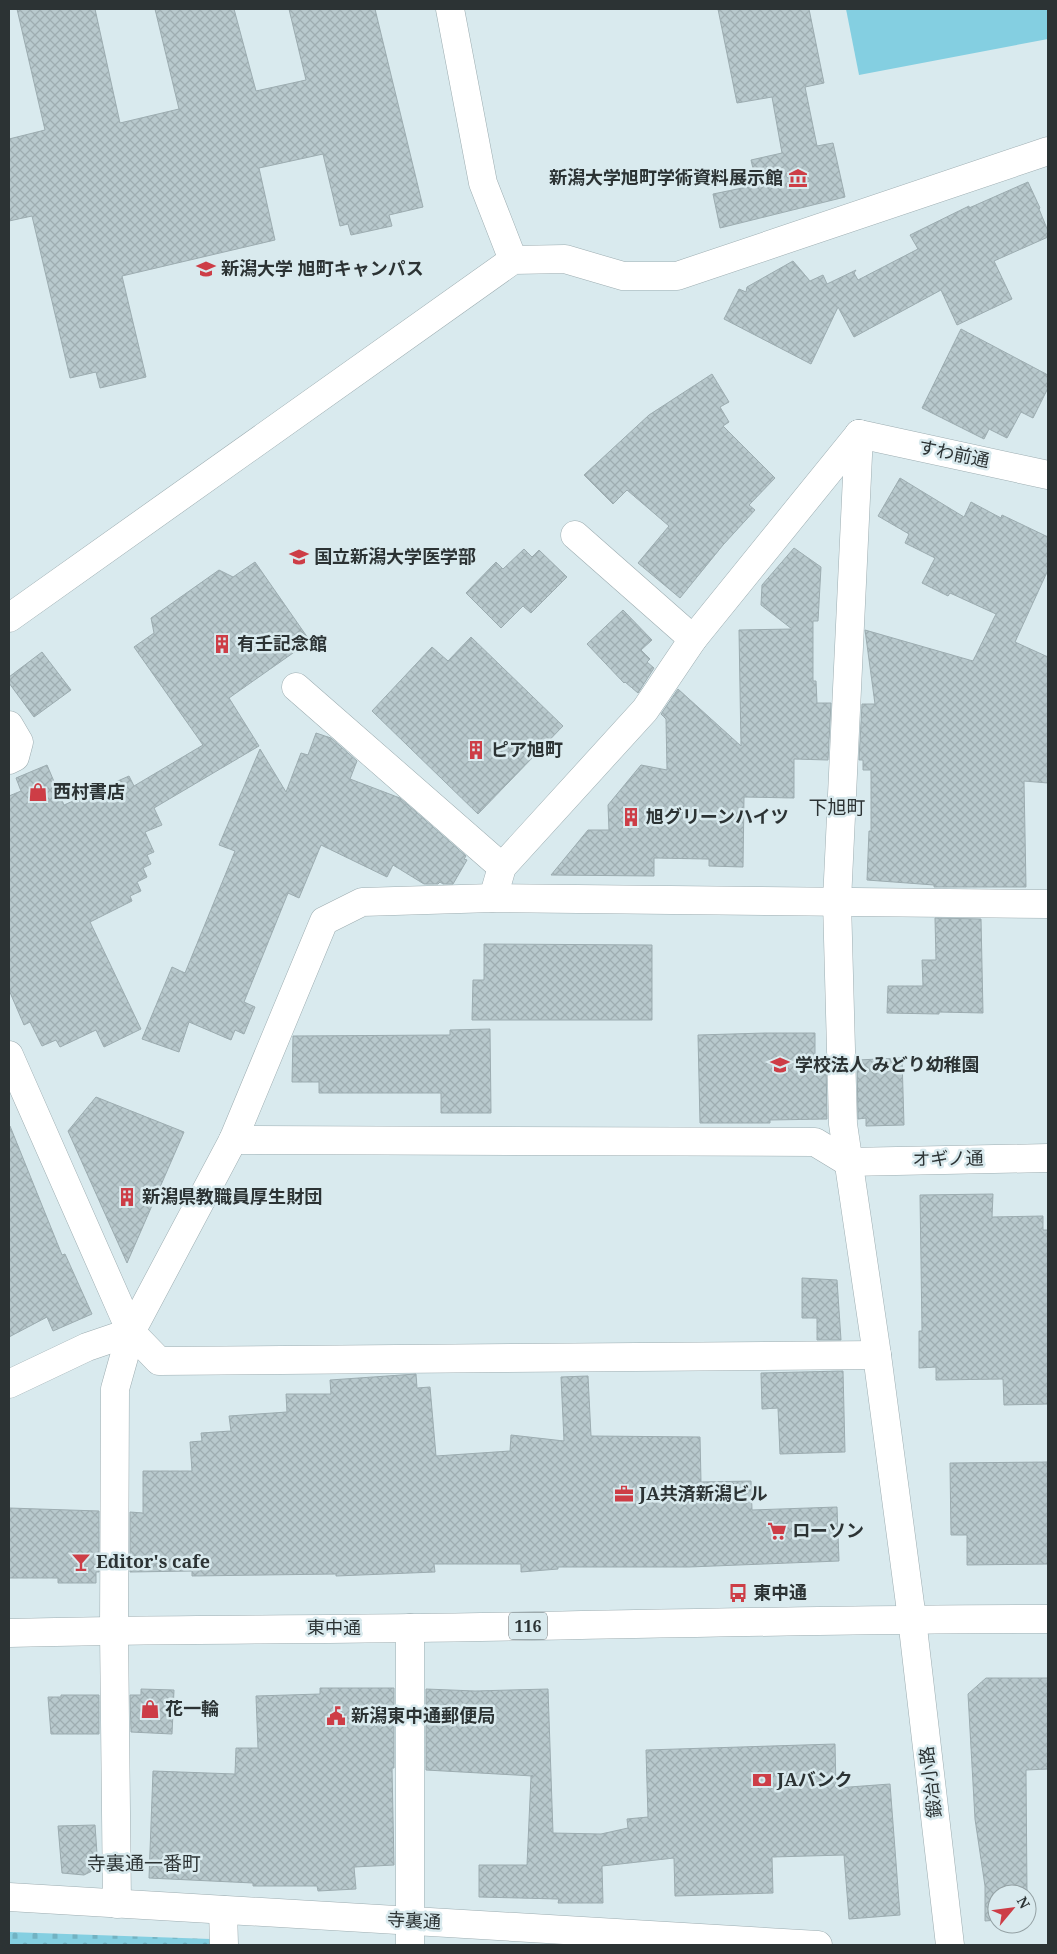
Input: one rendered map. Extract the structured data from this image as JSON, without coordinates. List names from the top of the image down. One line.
{"streets":{"main road":["すわ前通","オギノ通","116","東中通","鍛冶小路","寺裏通"]},"crossings":[["すわ前通","鍛冶小路"],["オギノ通","鍛冶小路"],["東中通","鍛冶小路"]],"districts":["下旭町","寺裏通一番町"],"places":{"museum":["新潟大学旭町学術資料展示館"],"school or university":["新潟大学 旭町キャンパス","国立新潟大学医学部","学校法人 みどり幼稚園"],"building":["有壬記念館","ピア旭町","旭グリーンハイツ","新潟県教職員厚生財団"],"shop":["西村書店","花一輪"],"office":["JA共済新潟ビル"],"supermarket":["ローソン"],"bar":["Editor's cafe"],"bus stop":["東中通"],"public building":["新潟東中通郵便局"],"bank":["JAバンク"]},"north":"top right"}
